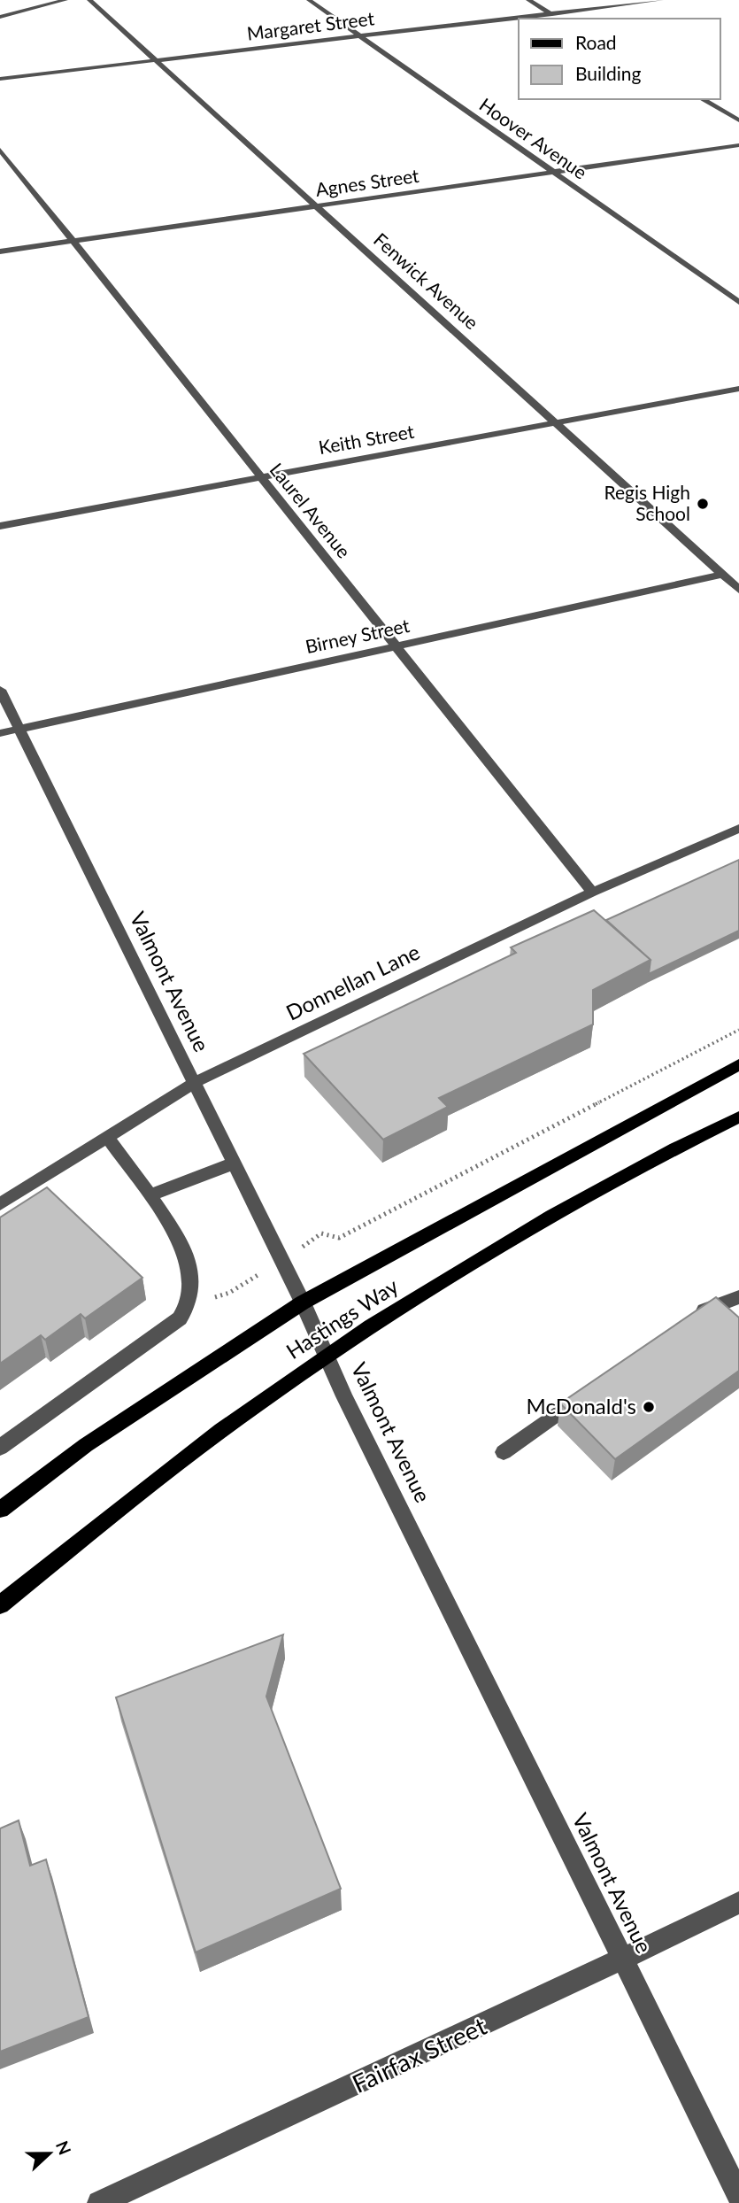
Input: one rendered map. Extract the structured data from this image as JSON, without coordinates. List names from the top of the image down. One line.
{"streets":{"main road":["Hastings Way"],"street":["Margaret Street","Hoover Avenue","Agnes Street","Fenwick Avenue","Keith Street","Laurel Avenue","Birney Street","Valmont Avenue","Donnellan Lane","Fairfax Street"]},"crossings":[["Margaret Street","Hoover Avenue"],["Margaret Street","Fenwick Avenue"],["Hoover Avenue","Agnes Street"],["Agnes Street","Fenwick Avenue"],["Agnes Street","Laurel Avenue"],["Fenwick Avenue","Keith Street"],["Fenwick Avenue","Birney Street"],["Keith Street","Laurel Avenue"],["Laurel Avenue","Birney Street"],["Laurel Avenue","Donnellan Lane"],["Birney Street","Valmont Avenue"],["Valmont Avenue","Donnellan Lane"],["Valmont Avenue","Hastings Way"],["Valmont Avenue","Fairfax Street"]],"places":["Regis High School","McDonald's"],"legend":["Road","Building"],"north":"right"}
